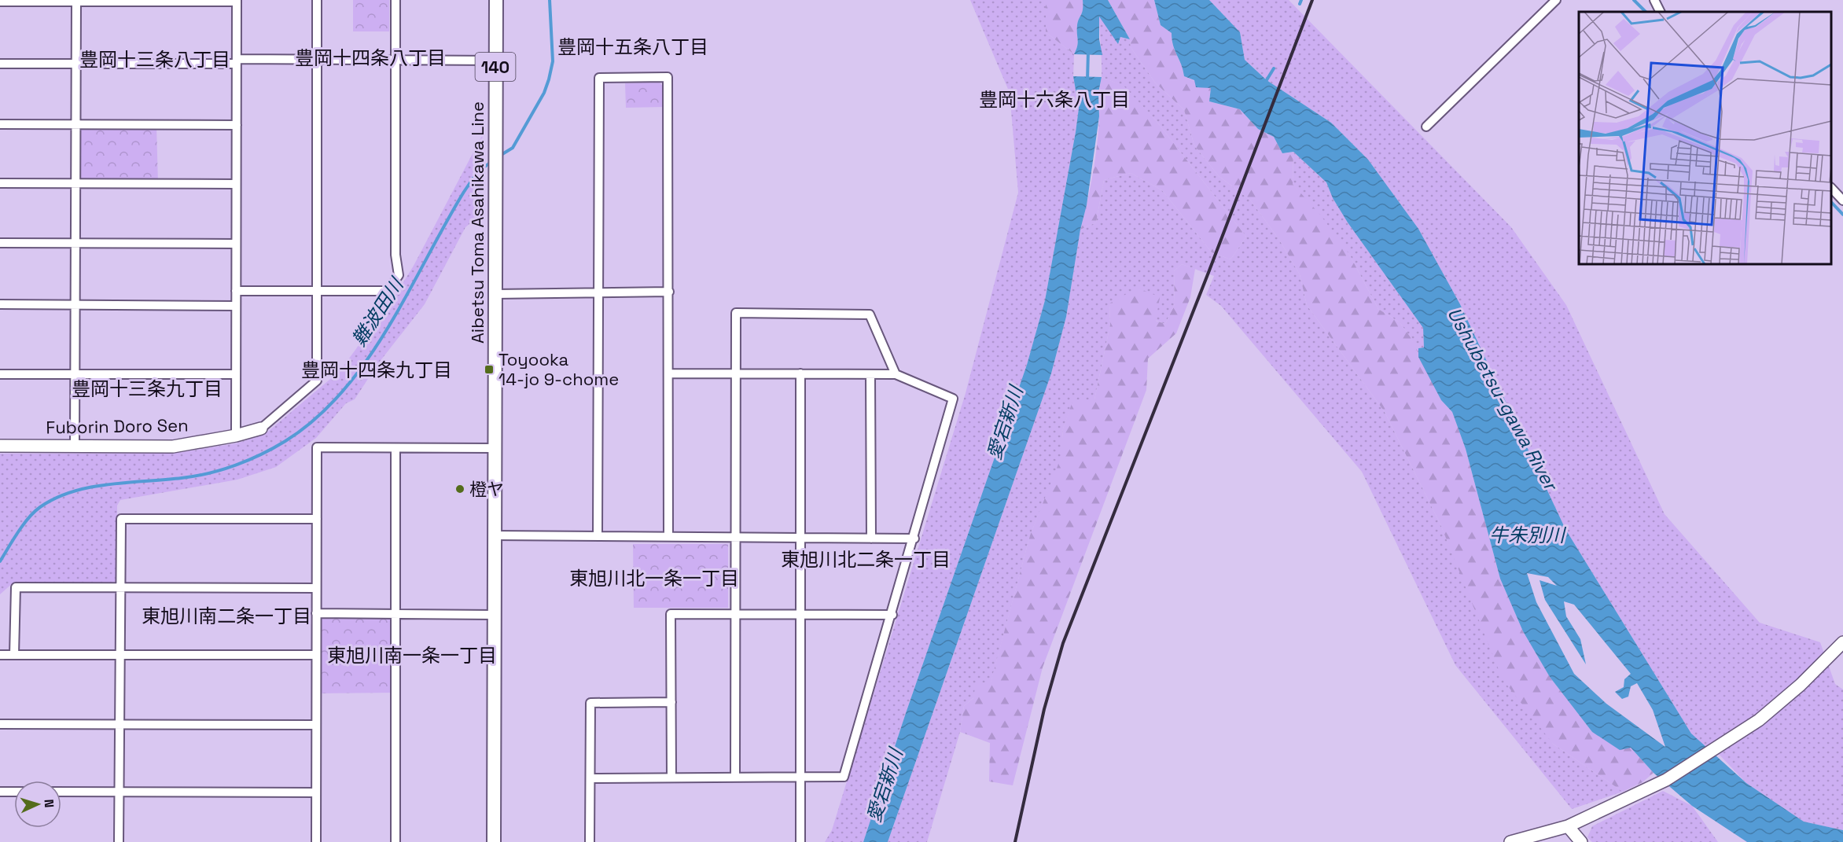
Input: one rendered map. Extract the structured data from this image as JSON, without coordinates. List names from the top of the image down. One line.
{"streets":{"main road":["140","Aibetsu Toma Asahikawa Line"],"street":["Fuborin Doro Sen"]},"districts":["豊岡十五条八丁目","豊岡十四条八丁目","豊岡十三条八丁目","豊岡十六条八丁目","豊岡十四条九丁目","豊岡十三条九丁目","東旭川北二条一丁目","東旭川北一条一丁目","東旭川南二条一丁目","東旭川南一条一丁目"],"water":["難波田川","Ushubetsu-gawa River","愛宕新川","牛朱別川"],"places":{"transit":["Toyooka 14-jo 9-chome"],"other":["橙ヤ"]},"north":"right"}
